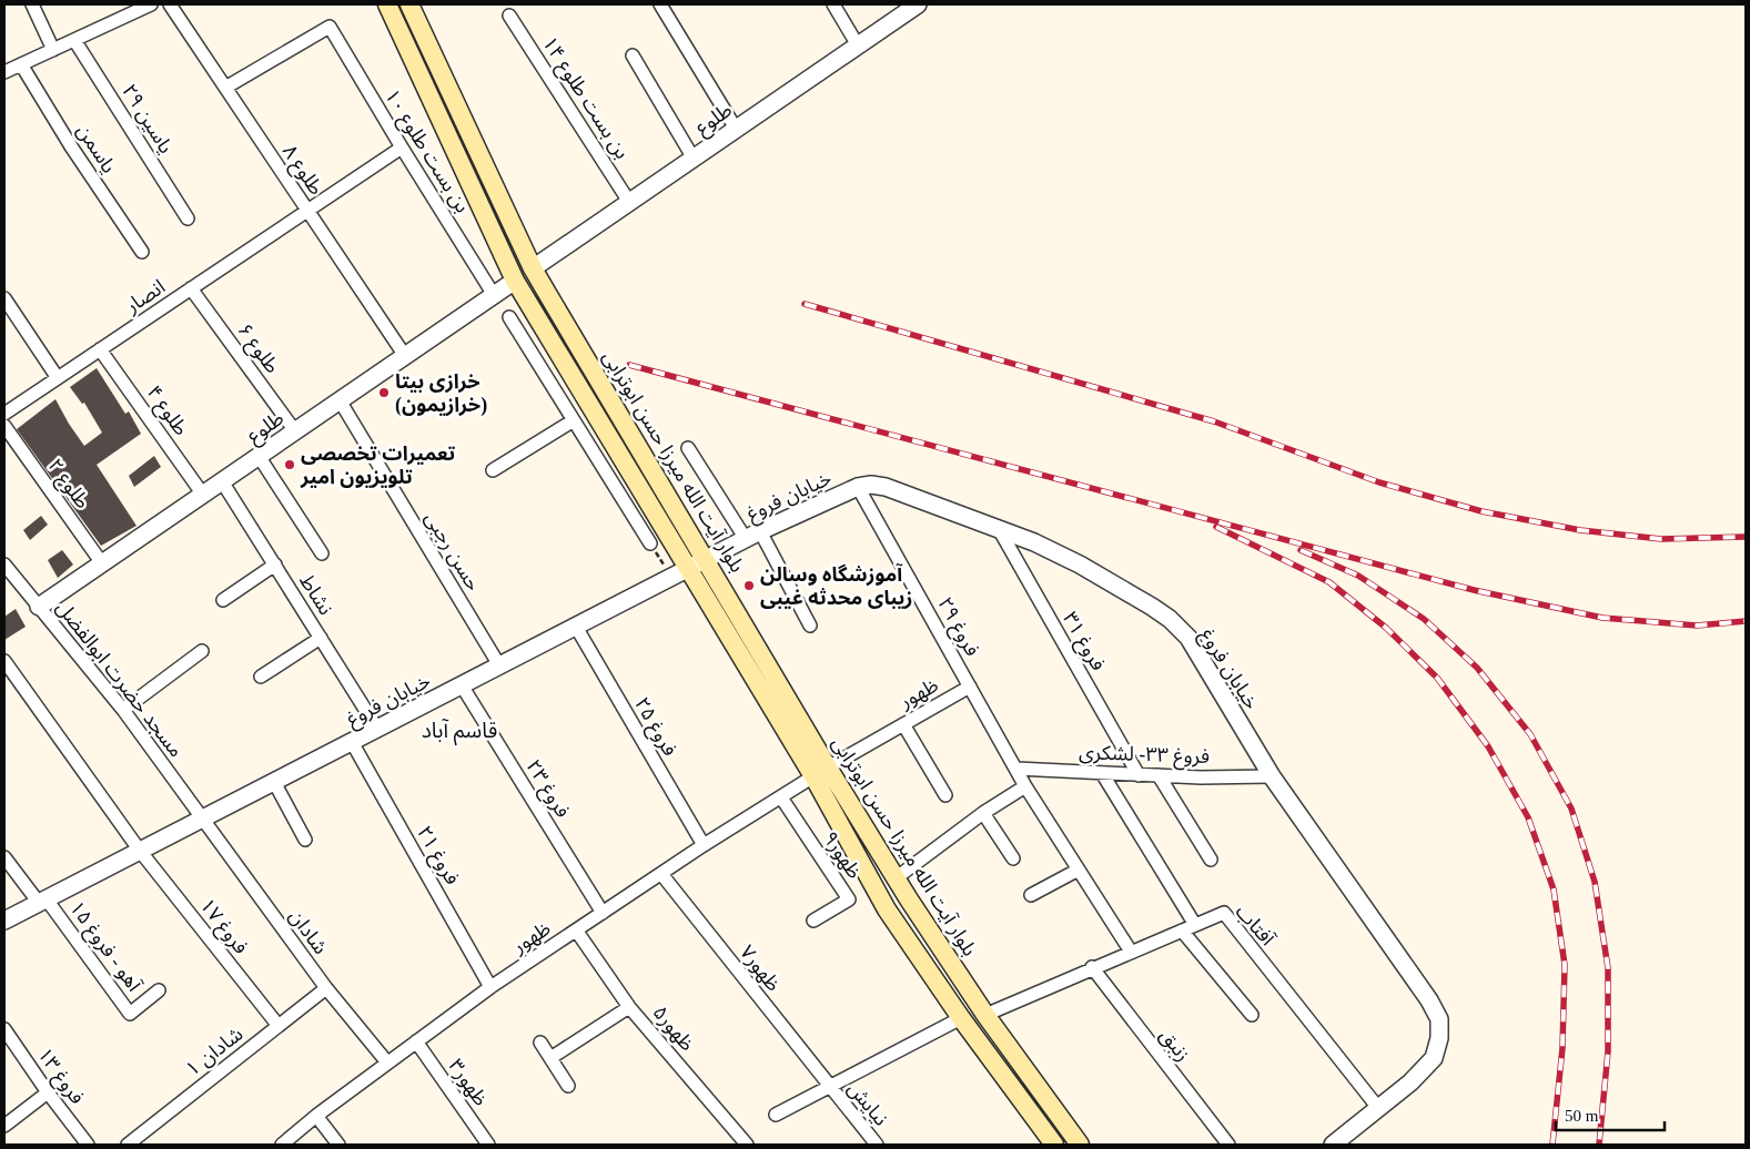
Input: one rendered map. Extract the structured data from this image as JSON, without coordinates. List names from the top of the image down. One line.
{"streets":{"main road":["بلوار آیت الله میرزا حسن ابوترابی"],"street":["بن بست طلوع ۱۴","یاسین ۲۹","طلوع","یاسمن","بن بست طلوع ۱۰","طلوع ۸","انصار","طلوع ۶","طلوع ۴","طلوع ۲","خیابان فروغ","حسن رجبی","نشاط","فروغ ۲۹","فروغ ۳۱","مسجد حضرت ابوالفضل","ظهور","فروغ ۲۵","فروغ ۳۳- لشکری","فروغ ۲۳","فروغ ۲۱","ظهور۹","آفتاب","فروغ ۱۷","شادان","آهو - فروغ ۱۵","ظهور۷","ظهور۵","زنبق","شادان ۱","فروغ ۱۳","ظهور۳","نيايش"]},"crossings":[["بن بست طلوع ۱۴","طلوع"],["طلوع","بن بست طلوع ۱۰"],["طلوع","طلوع ۸"],["طلوع","طلوع ۶"],["طلوع","طلوع ۴"],["طلوع","بلوار آیت الله میرزا حسن ابوترابی"],["طلوع","طلوع ۲"],["طلوع","حسن رجبی"],["طلوع","نشاط"],["طلوع","مسجد حضرت ابوالفضل"],["بن بست طلوع ۱۰","طلوع ۸"],["بن بست طلوع ۱۰","انصار"],["طلوع ۸","انصار"],["انصار","طلوع ۶"],["انصار","طلوع ۴"],["بلوار آیت الله میرزا حسن ابوترابی","خیابان فروغ"],["بلوار آیت الله میرزا حسن ابوترابی","ظهور"],["بلوار آیت الله میرزا حسن ابوترابی","آفتاب"],["خیابان فروغ","حسن رجبی"],["خیابان فروغ","نشاط"],["خیابان فروغ","فروغ ۲۹"],["خیابان فروغ","فروغ ۳۱"],["خیابان فروغ","مسجد حضرت ابوالفضل"],["خیابان فروغ","فروغ ۲۵"],["خیابان فروغ","فروغ ۳۳- لشکری"],["خیابان فروغ","فروغ ۲۳"],["خیابان فروغ","فروغ ۲۱"],["خیابان فروغ","آفتاب"],["خیابان فروغ","فروغ ۱۷"],["خیابان فروغ","شادان"],["خیابان فروغ","آهو - فروغ ۱۵"],["فروغ ۲۹","ظهور"],["فروغ ۲۹","فروغ ۳۳- لشکری"],["فروغ ۲۹","آفتاب"],["فروغ ۳۱","فروغ ۳۳- لشکری"],["مسجد حضرت ابوالفضل","شادان"],["ظهور","فروغ ۲۵"],["ظهور","فروغ ۲۳"],["ظهور","فروغ ۲۱"],["ظهور","ظهور۹"],["ظهور","شادان"],["ظهور","ظهور۷"],["ظهور","ظهور۵"],["ظهور","ظهور۳"],["آفتاب","زنبق"],["فروغ ۱۷","شادان ۱"],["شادان","شادان ۱"],["ظهور۷","نيايش"]],"districts":["قاسم آباد"],"places":["خرازی بیتا (خرازیمون)","تعمیرات تخصصی تلویزیون امیر","آموزشگاه وسالن زیبای محدثه غیبی"],"scale_bar":"50 m"}
